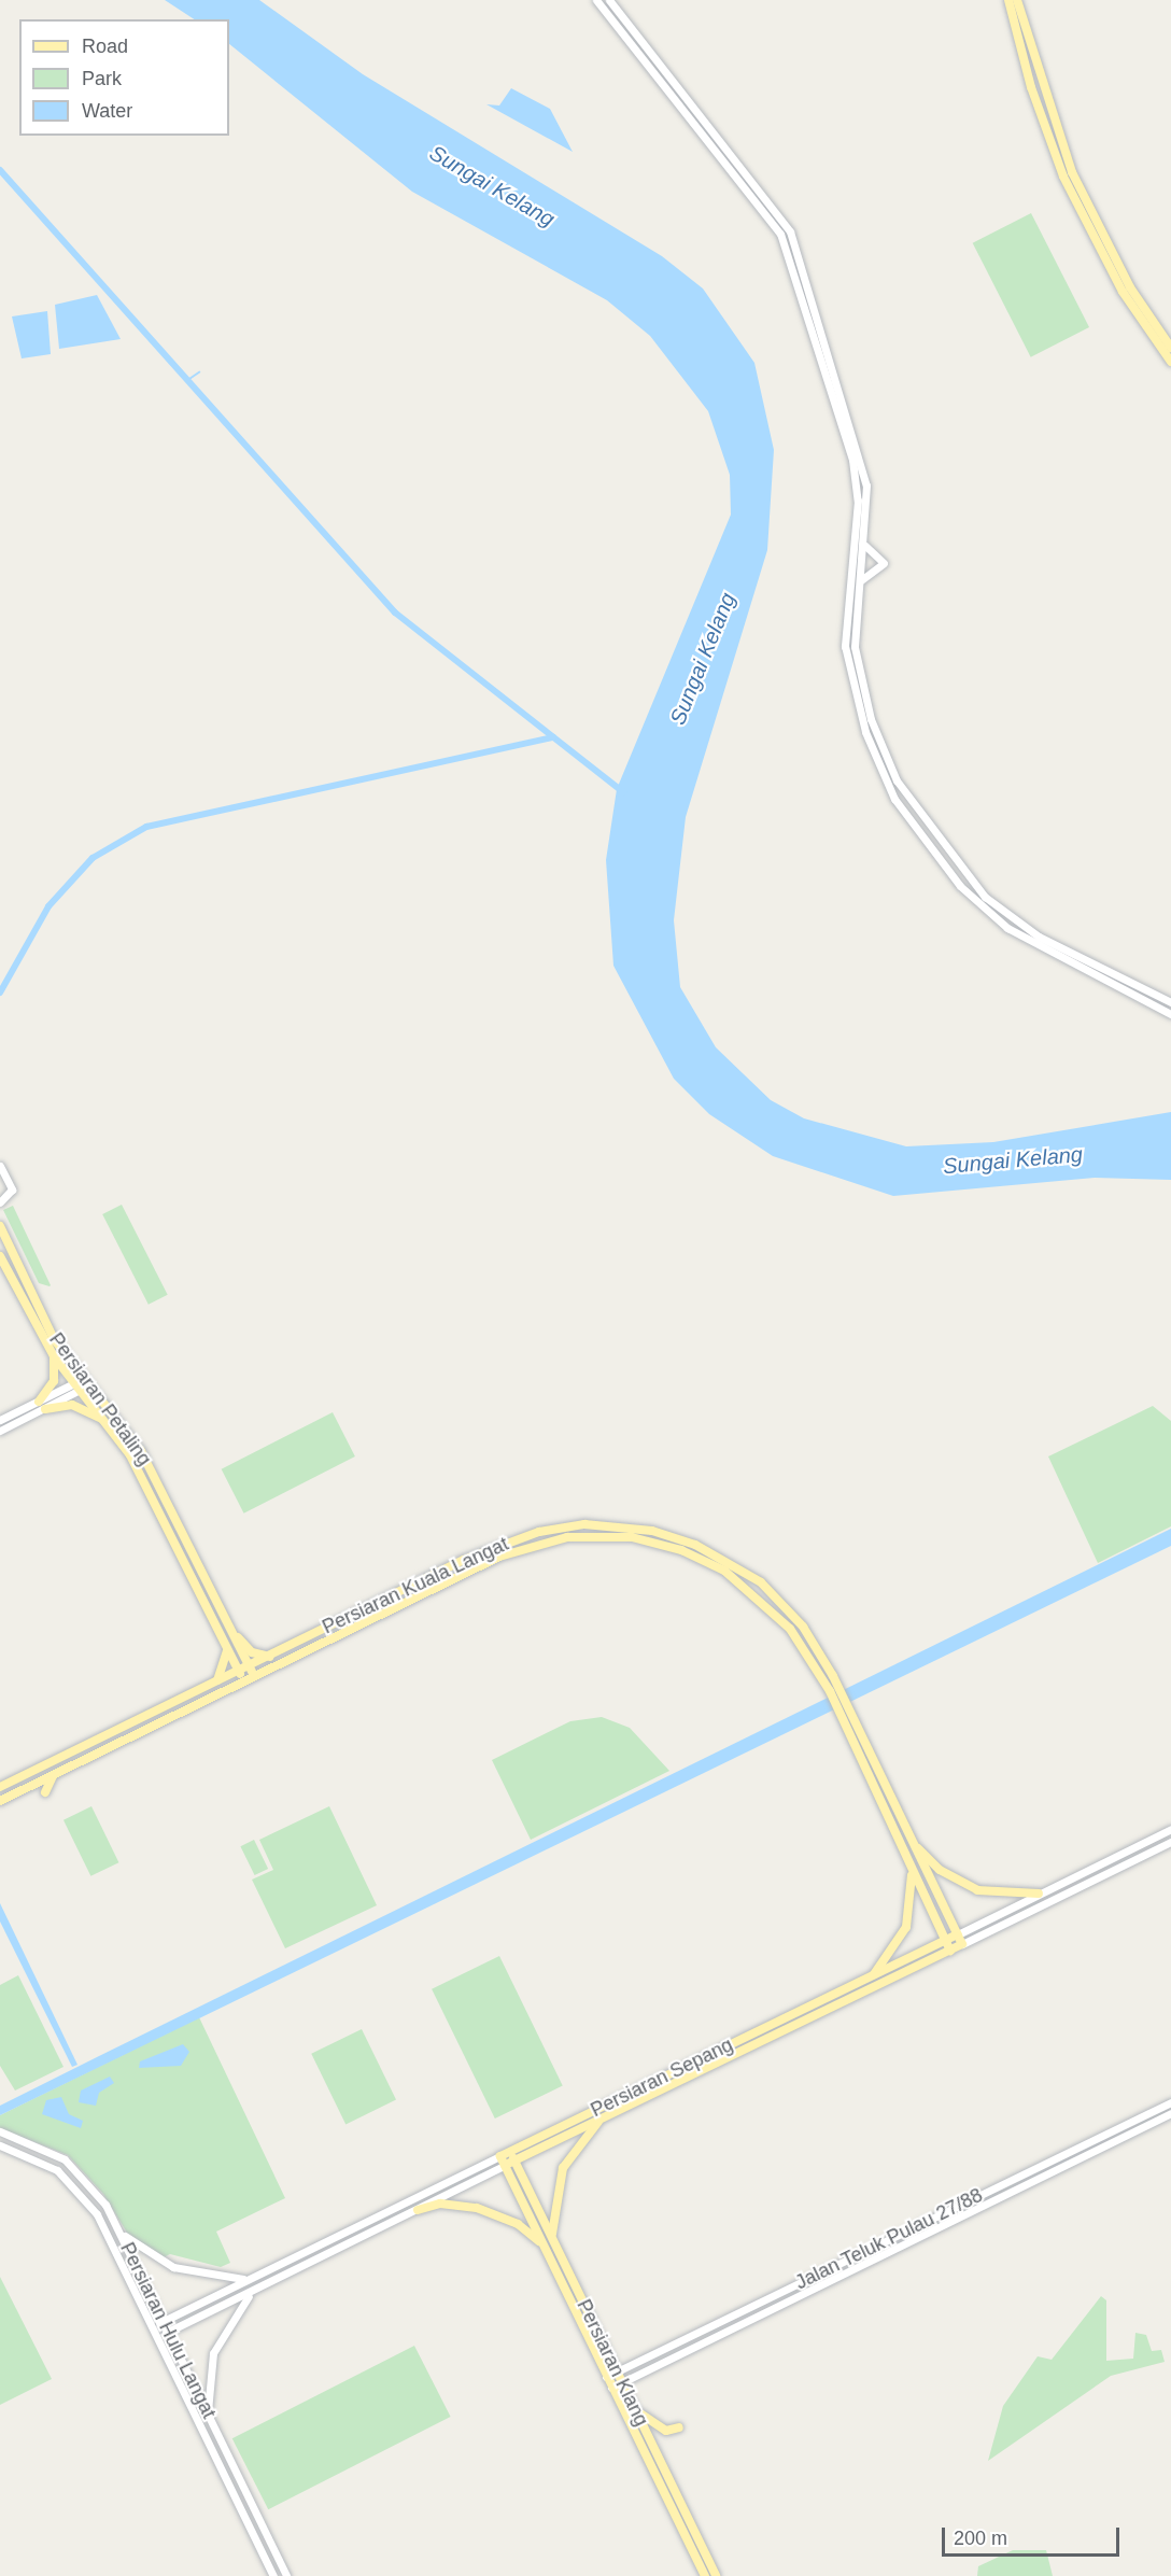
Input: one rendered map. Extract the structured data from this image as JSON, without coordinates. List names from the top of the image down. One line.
{"streets":{"main road":["Persiaran Petaling","Persiaran Kuala Langat","Persiaran Sepang","Jalan Teluk Pulau 27/88","Persiaran Hulu Langat","Persiaran Klang"]},"crossings":[["Persiaran Petaling","Persiaran Kuala Langat"],["Persiaran Kuala Langat","Persiaran Sepang"],["Persiaran Sepang","Persiaran Hulu Langat"],["Persiaran Sepang","Persiaran Klang"],["Jalan Teluk Pulau 27/88","Persiaran Klang"]],"water":["Sungai Kelang"],"legend":["Road","Park","Water"],"scale_bar":"200 m"}
